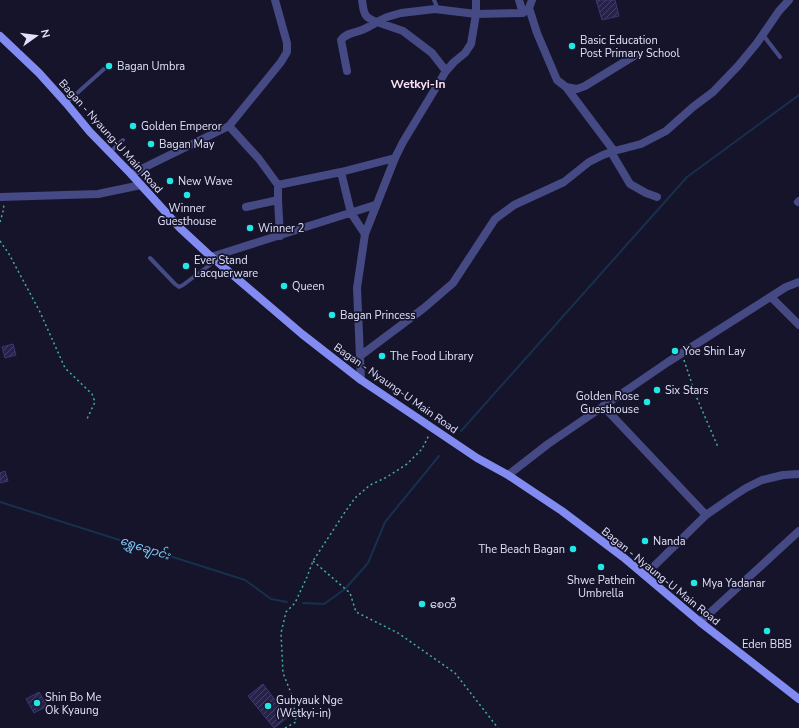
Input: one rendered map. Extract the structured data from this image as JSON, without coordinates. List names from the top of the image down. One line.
{"streets":{"main road":["Bagan - Nyaung-U Main Road"]},"districts":["Wetkyi-In"],"water":["ရွှေချောင်း"],"places":["Basic Education Post Primary School","Bagan Umbra","Golden Emperor","Bagan May","New Wave","Winner Guesthouse","Winner 2","Ever Stand Lacquerware","Queen","Bagan Princess","Yoe Shin Lay","The Food Library","Six Stars","Golden Rose Guesthouse","Nanda","The Beach Bagan","Shwe Pathein Umbrella","Mya Yadanar","စေတီ","Eden BBB","Shin Bo Me Ok Kyaung","Gubyauk Nge (Wetkyi-in)"],"north":"right"}
